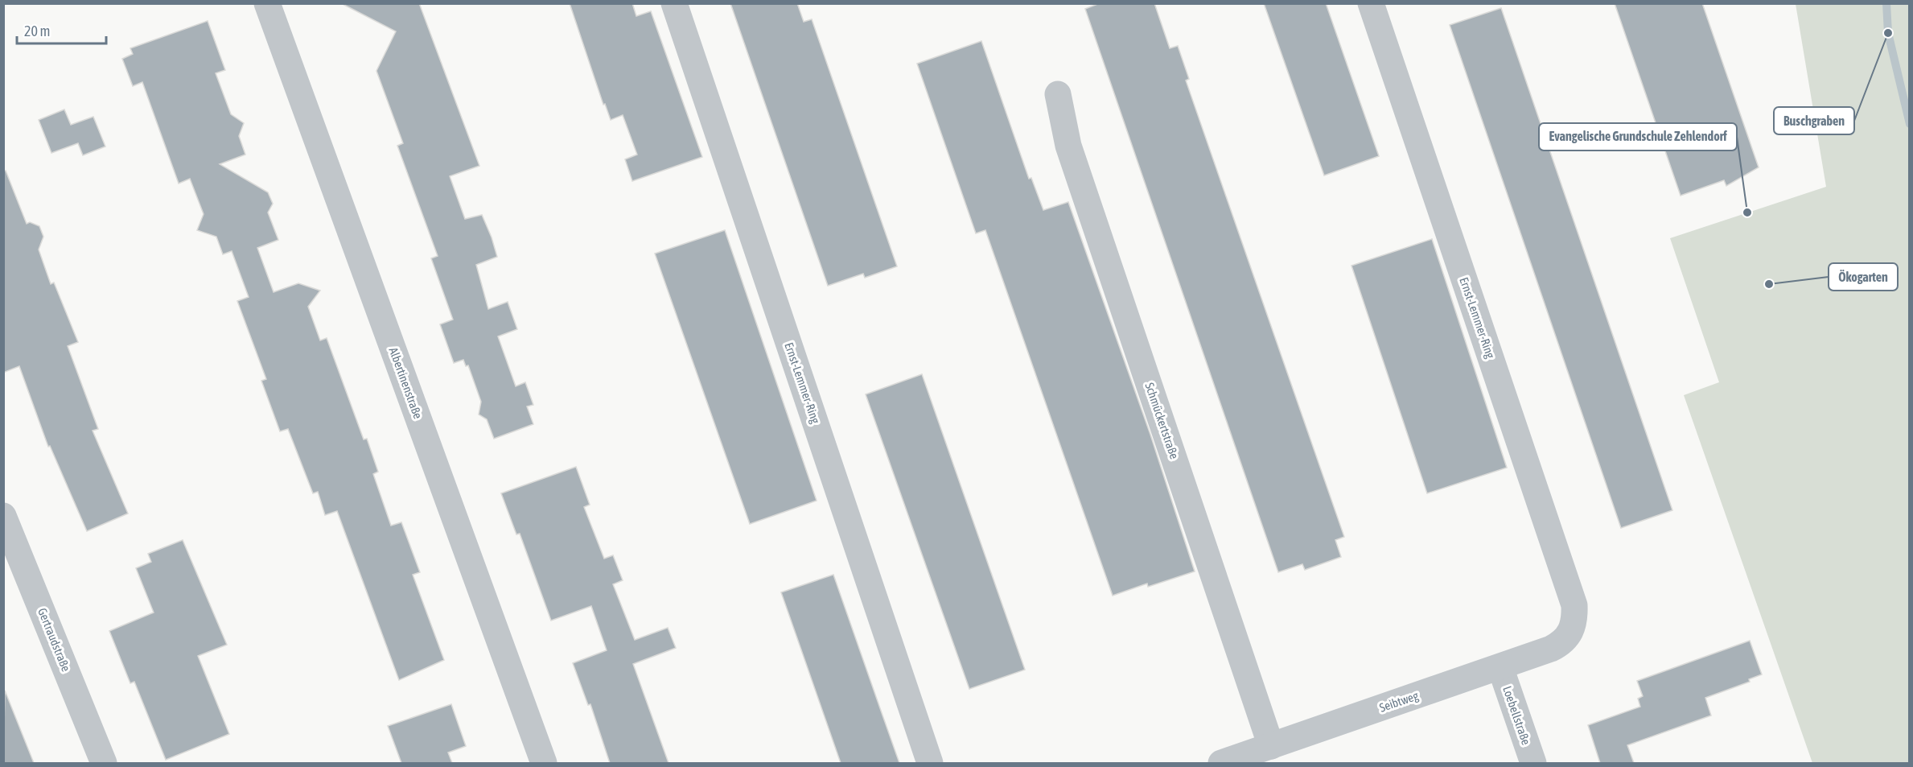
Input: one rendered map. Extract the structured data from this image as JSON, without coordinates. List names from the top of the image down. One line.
{"streets":{"street":["Ernst-Lemmer-Ring","Albertinenstraße","Schmückertstraße","Gertraudstraße","Seibtweg","Loebellstraße"]},"crossings":[["Ernst-Lemmer-Ring","Seibtweg"],["Schmückertstraße","Seibtweg"],["Seibtweg","Loebellstraße"]],"places":["Buschgraben","Evangelische Grundschule Zehlendorf","Ökogarten"],"scale_bar":"20 m"}
